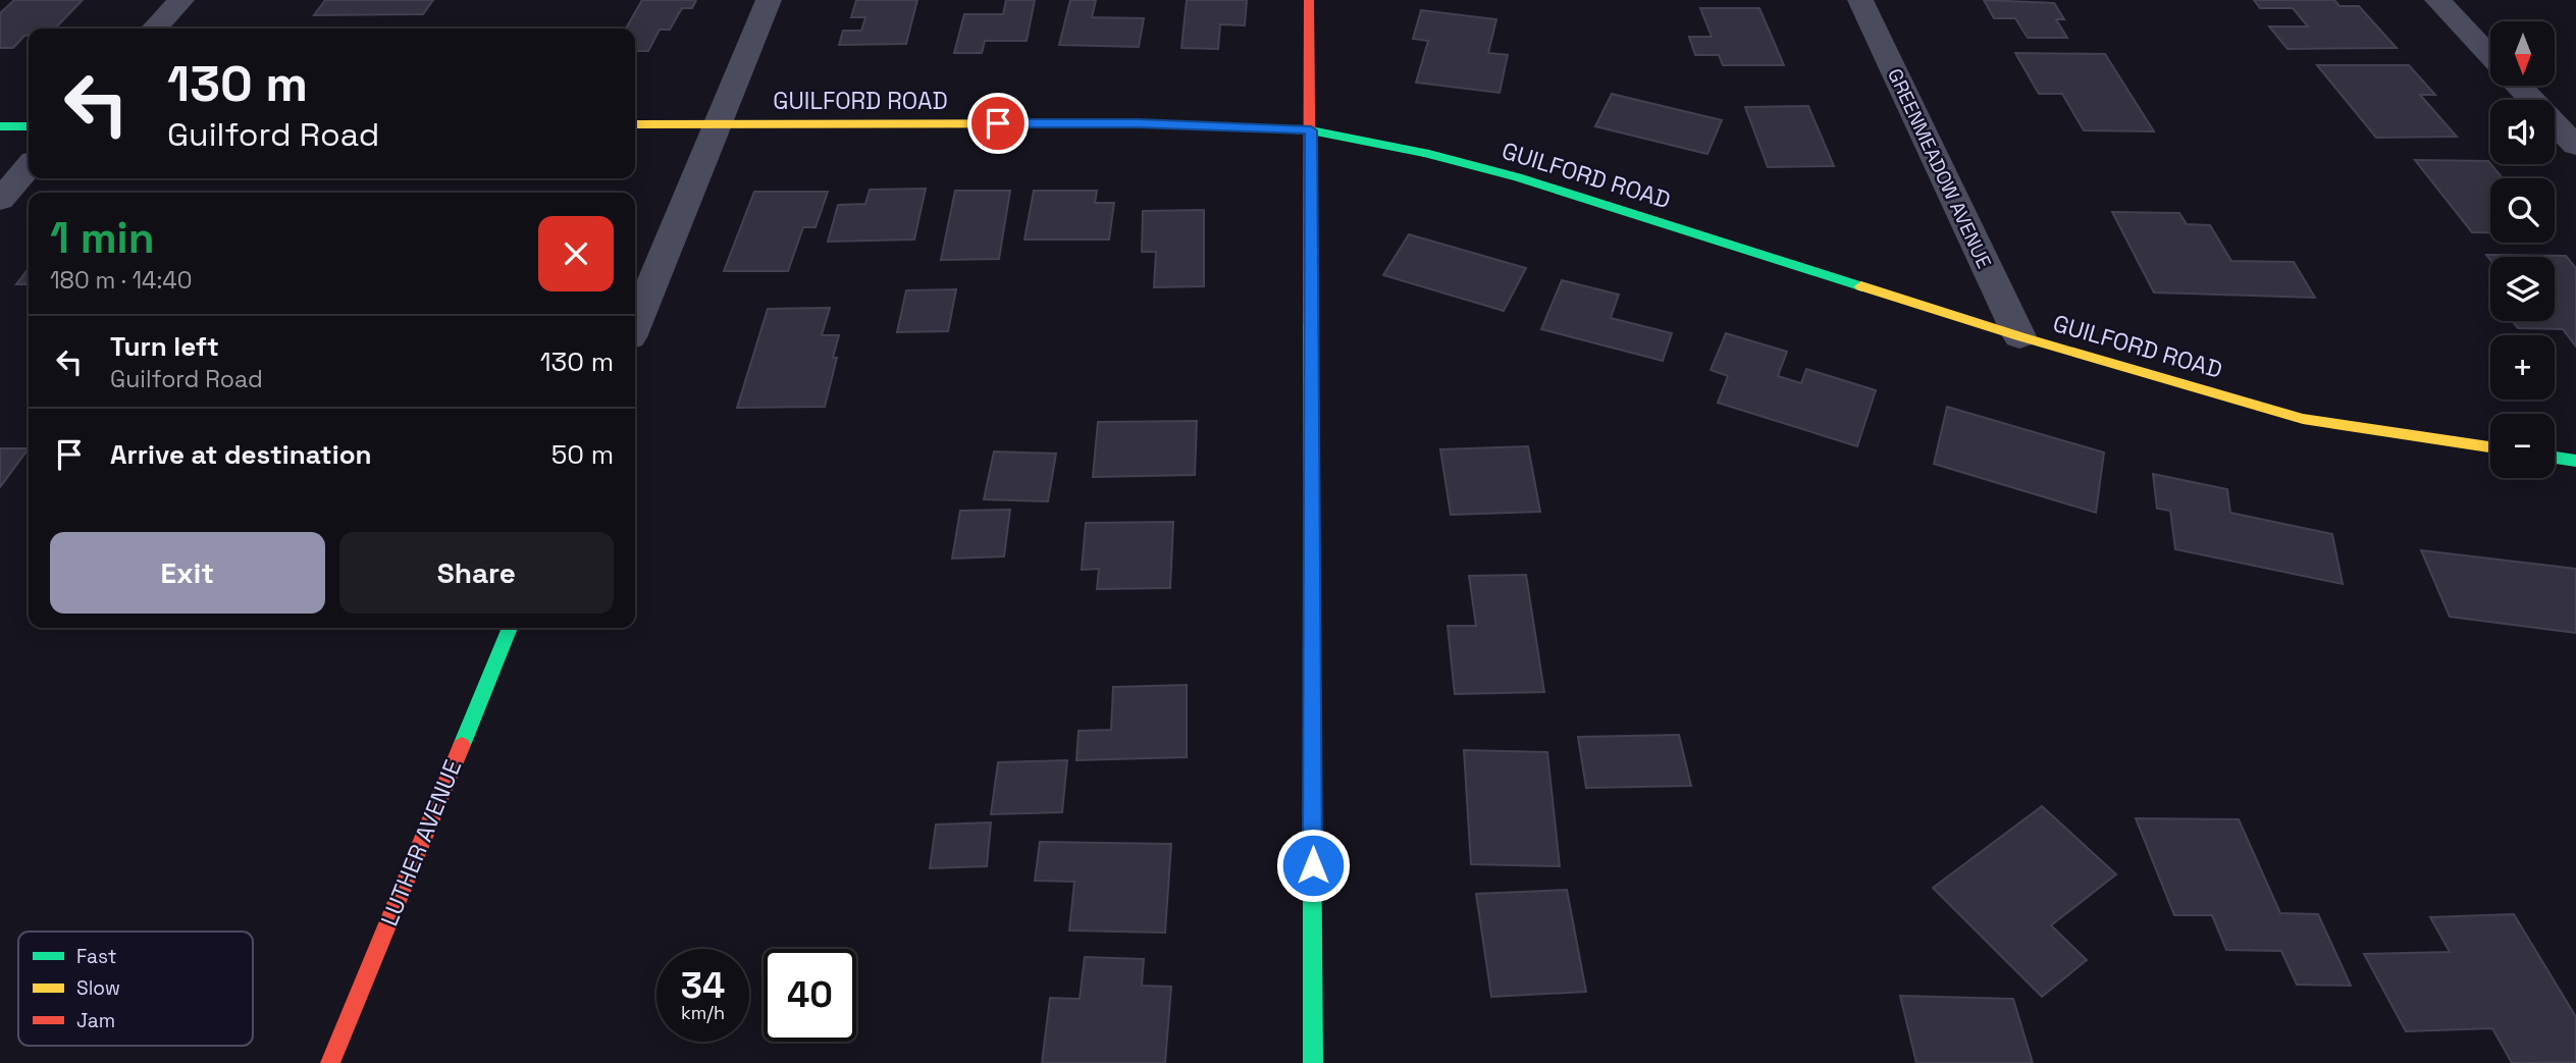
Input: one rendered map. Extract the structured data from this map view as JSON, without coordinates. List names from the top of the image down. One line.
{"streets":{"street":["GUILFORD ROAD","GREENMEADOW AVENUE","LUTHER AVENUE"]},"crossings":[["GUILFORD ROAD","GREENMEADOW AVENUE"]],"legend":["Fast","Slow","Jam"],"north":"bottom","page":{"map_buttons":["+","−"],"turn":["130 m","Guilford Road"],"heading":["1 min","180 m · 14:40"],"list":[{"name":"Turn left","note":"Guilford Road","value":"130 m"},{"name":"Arrive at destination","value":"50 m"}],"buttons":["Exit","Share"],"speed":"34 km/h","limit":"40"}}
